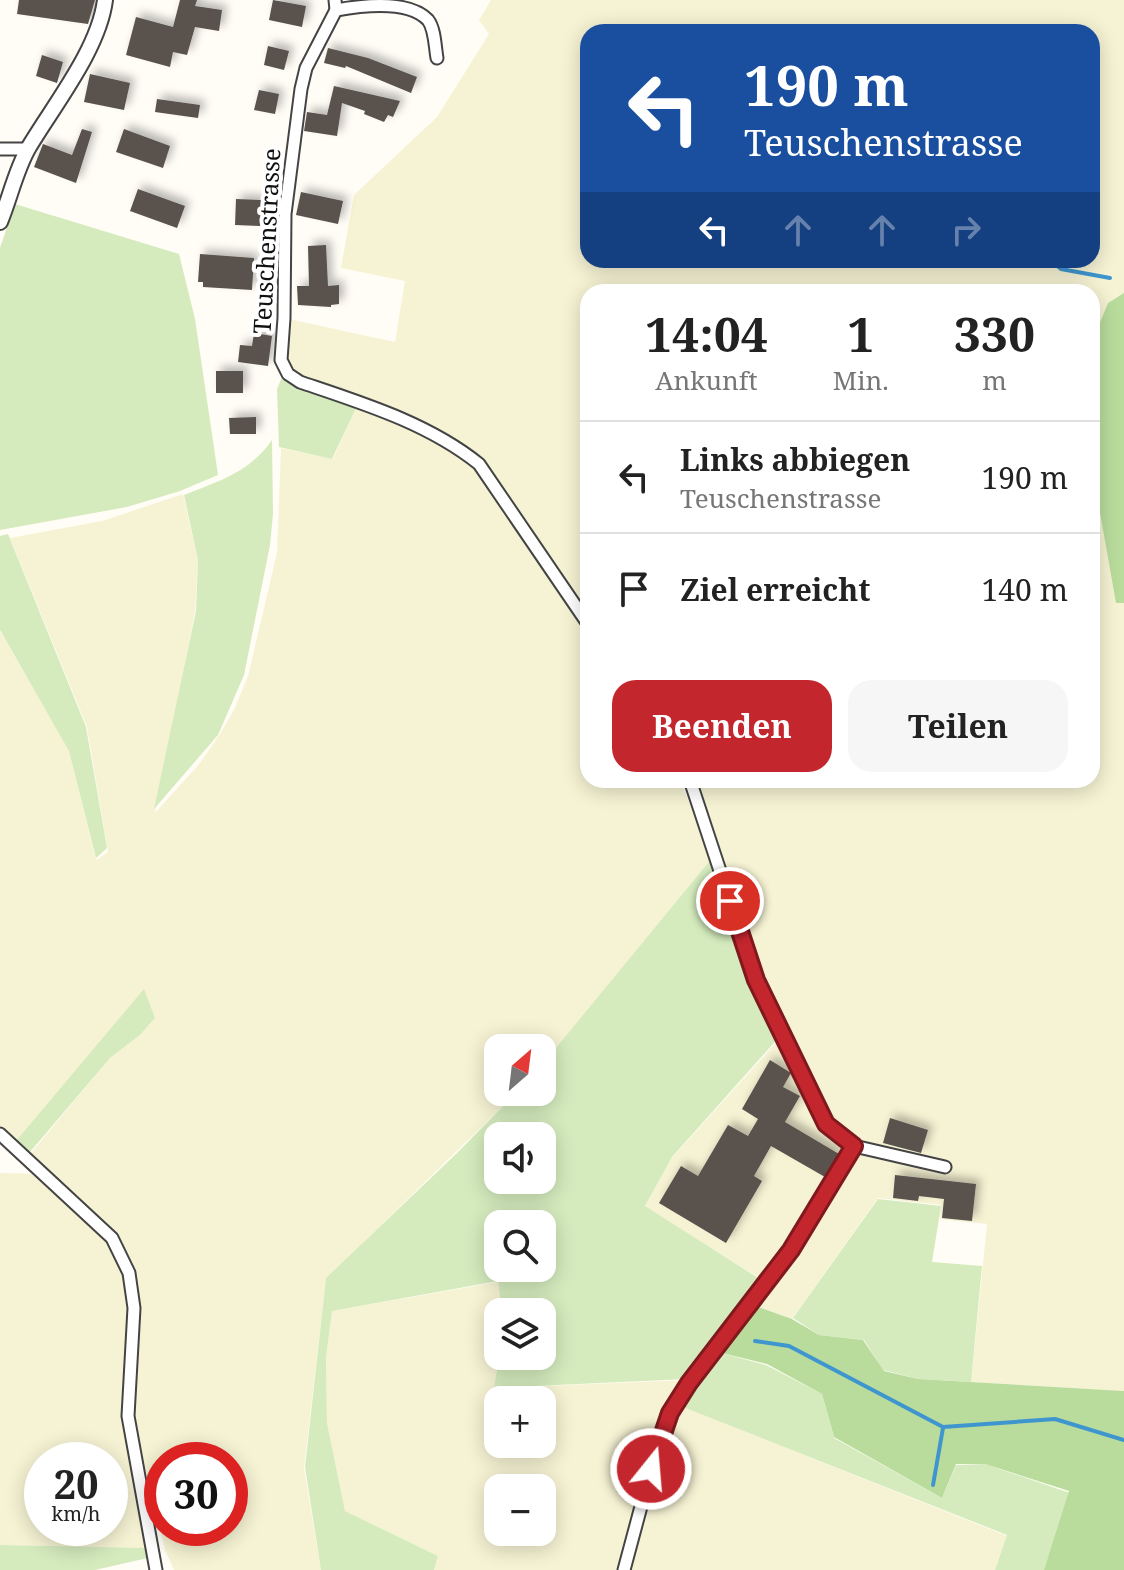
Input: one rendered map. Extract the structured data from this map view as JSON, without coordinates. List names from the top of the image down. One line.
{"streets":{"street":["Teuschenstrasse"]},"north":"top right","page":{"turn":["190 m","Teuschenstrasse"],"eta":["14:04","Ankunft","1","Min.","330","m"],"list":[{"name":"Links abbiegen","note":"Teuschenstrasse","value":"190 m"},{"name":"Ziel erreicht","value":"140 m"}],"buttons":["Beenden","Teilen"],"map_buttons":["+","−"],"speed":"20 km/h","limit":"30"}}
